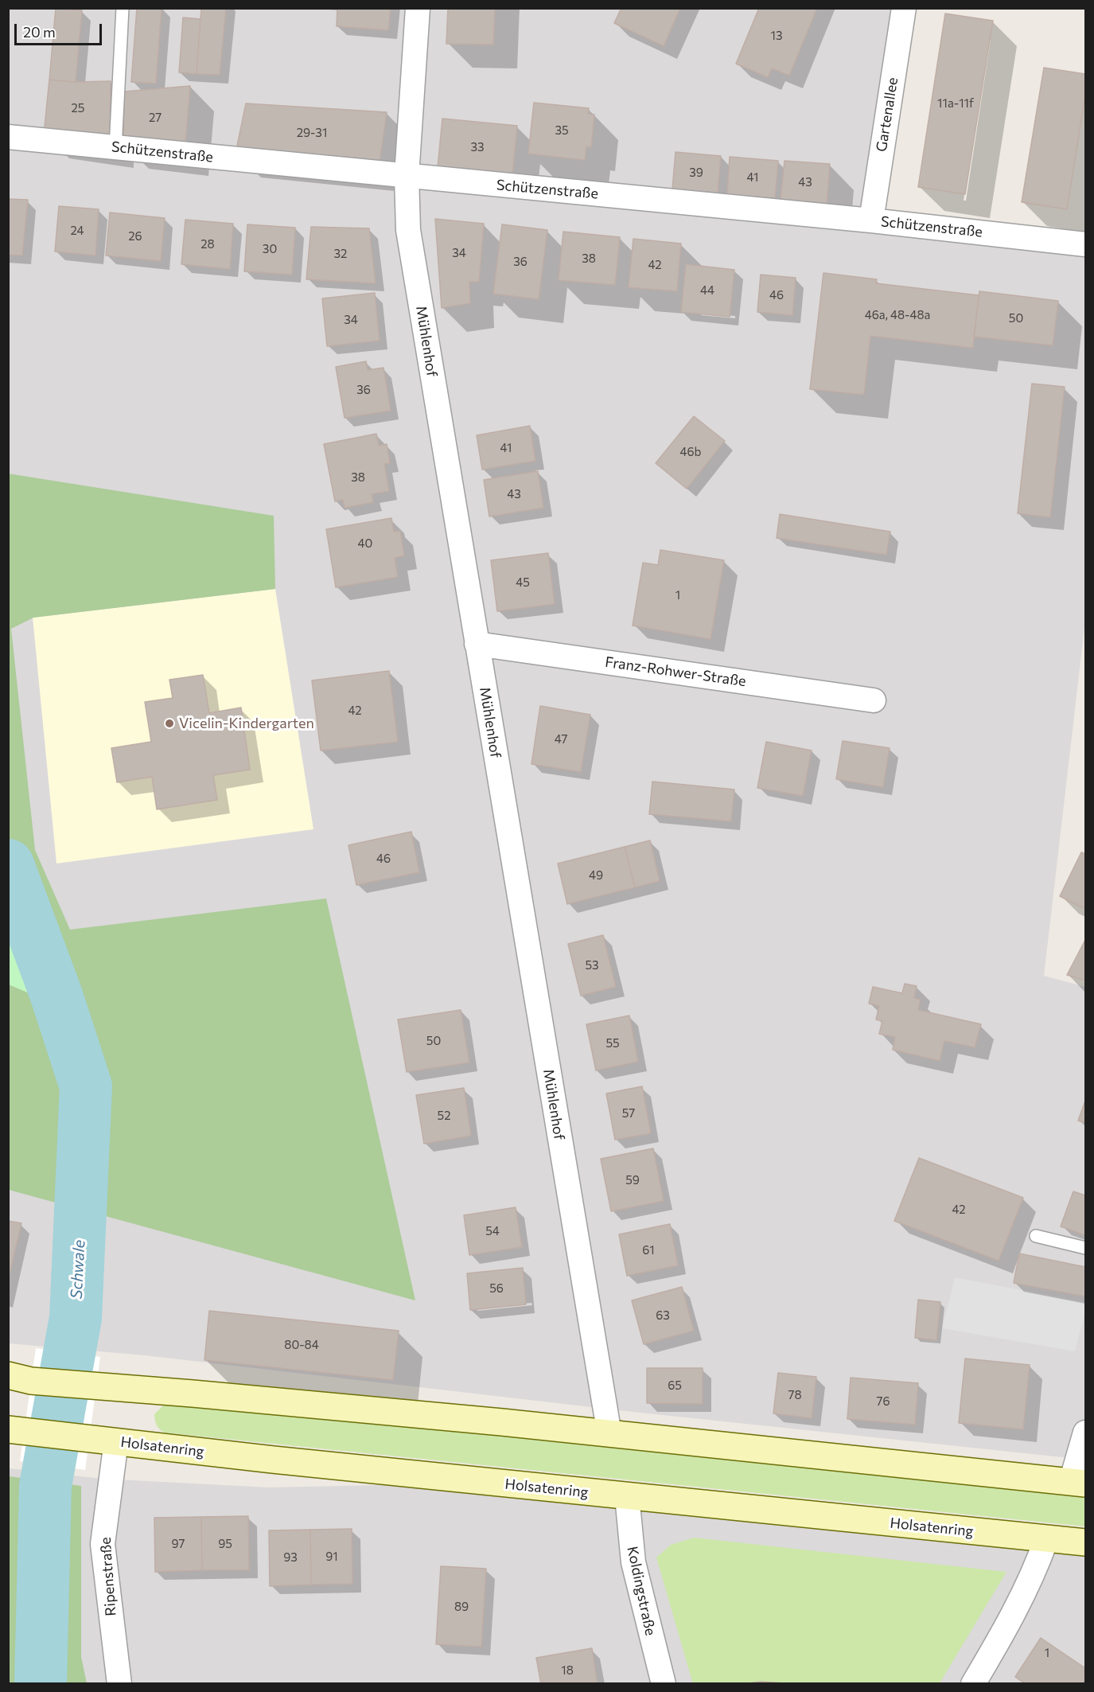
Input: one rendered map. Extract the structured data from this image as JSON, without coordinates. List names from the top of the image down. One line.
{"streets":{"main road":["Holsatenring"],"street":["Gartenallee","Schützenstraße","Mühlenhof","Franz-Rohwer-Straße","Ripenstraße","Koldingstraße"]},"crossings":[["Gartenallee","Schützenstraße"],["Schützenstraße","Mühlenhof"],["Mühlenhof","Franz-Rohwer-Straße"],["Holsatenring","Ripenstraße"],["Holsatenring","Koldingstraße"]],"water":["Schwale"],"places":["Vicelin-Kindergarten"],"house_numbers":["13","11a-11f","25","27","35","29-31","33","39","41","43","24","26","28","30","34","32","38","36","42","44","46","46a, 48-48a","50","34","36","41","46b","38","43","40","45","1","42","47","46","49","53","50","55","57","52","59","42","54","61","56","63","80-84","65","78","76","97","95","91","93","89","1","18"],"scale_bar":"20 m"}
